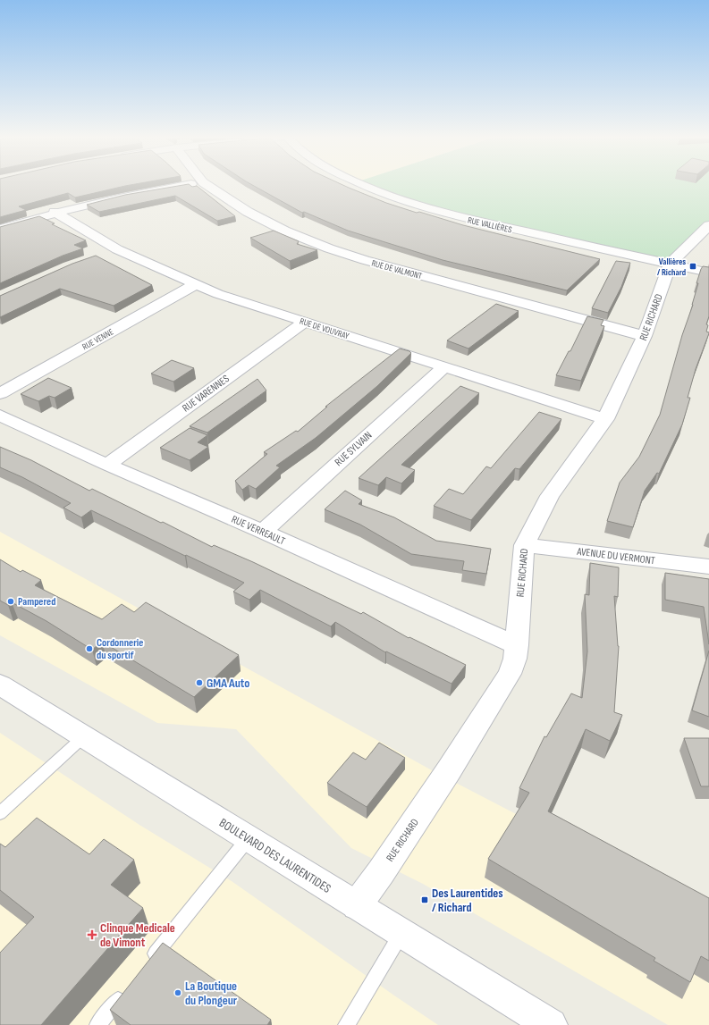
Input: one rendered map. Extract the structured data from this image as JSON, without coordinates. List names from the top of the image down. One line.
{"streets":{"street":["RUE VALLIÈRES","RUE DE VALMONT","RUE RICHARD","RUE DE VOUVRAY","RUE VENNE","RUE VARENNES","RUE SYLVAIN","RUE VERREAULT","AVENUE DU VERMONT","BOULEVARD DES LAURENTIDES"]},"crossings":[["RUE VALLIÈRES","RUE RICHARD"],["RUE DE VALMONT","RUE RICHARD"],["RUE RICHARD","RUE DE VOUVRAY"],["RUE RICHARD","RUE VERREAULT"],["RUE RICHARD","AVENUE DU VERMONT"],["RUE RICHARD","BOULEVARD DES LAURENTIDES"],["RUE DE VOUVRAY","RUE VENNE"],["RUE DE VOUVRAY","RUE VARENNES"],["RUE DE VOUVRAY","RUE SYLVAIN"],["RUE VARENNES","RUE VERREAULT"],["RUE SYLVAIN","RUE VERREAULT"]],"places":{"transit":["Vallières / Richard","Des Laurentides / Richard"],"other":["Pampered","Cordonnerie du sportif","GMA Auto","La Boutique du Plongeur"],"health":["Clinque Medicale de Vimont"]}}
